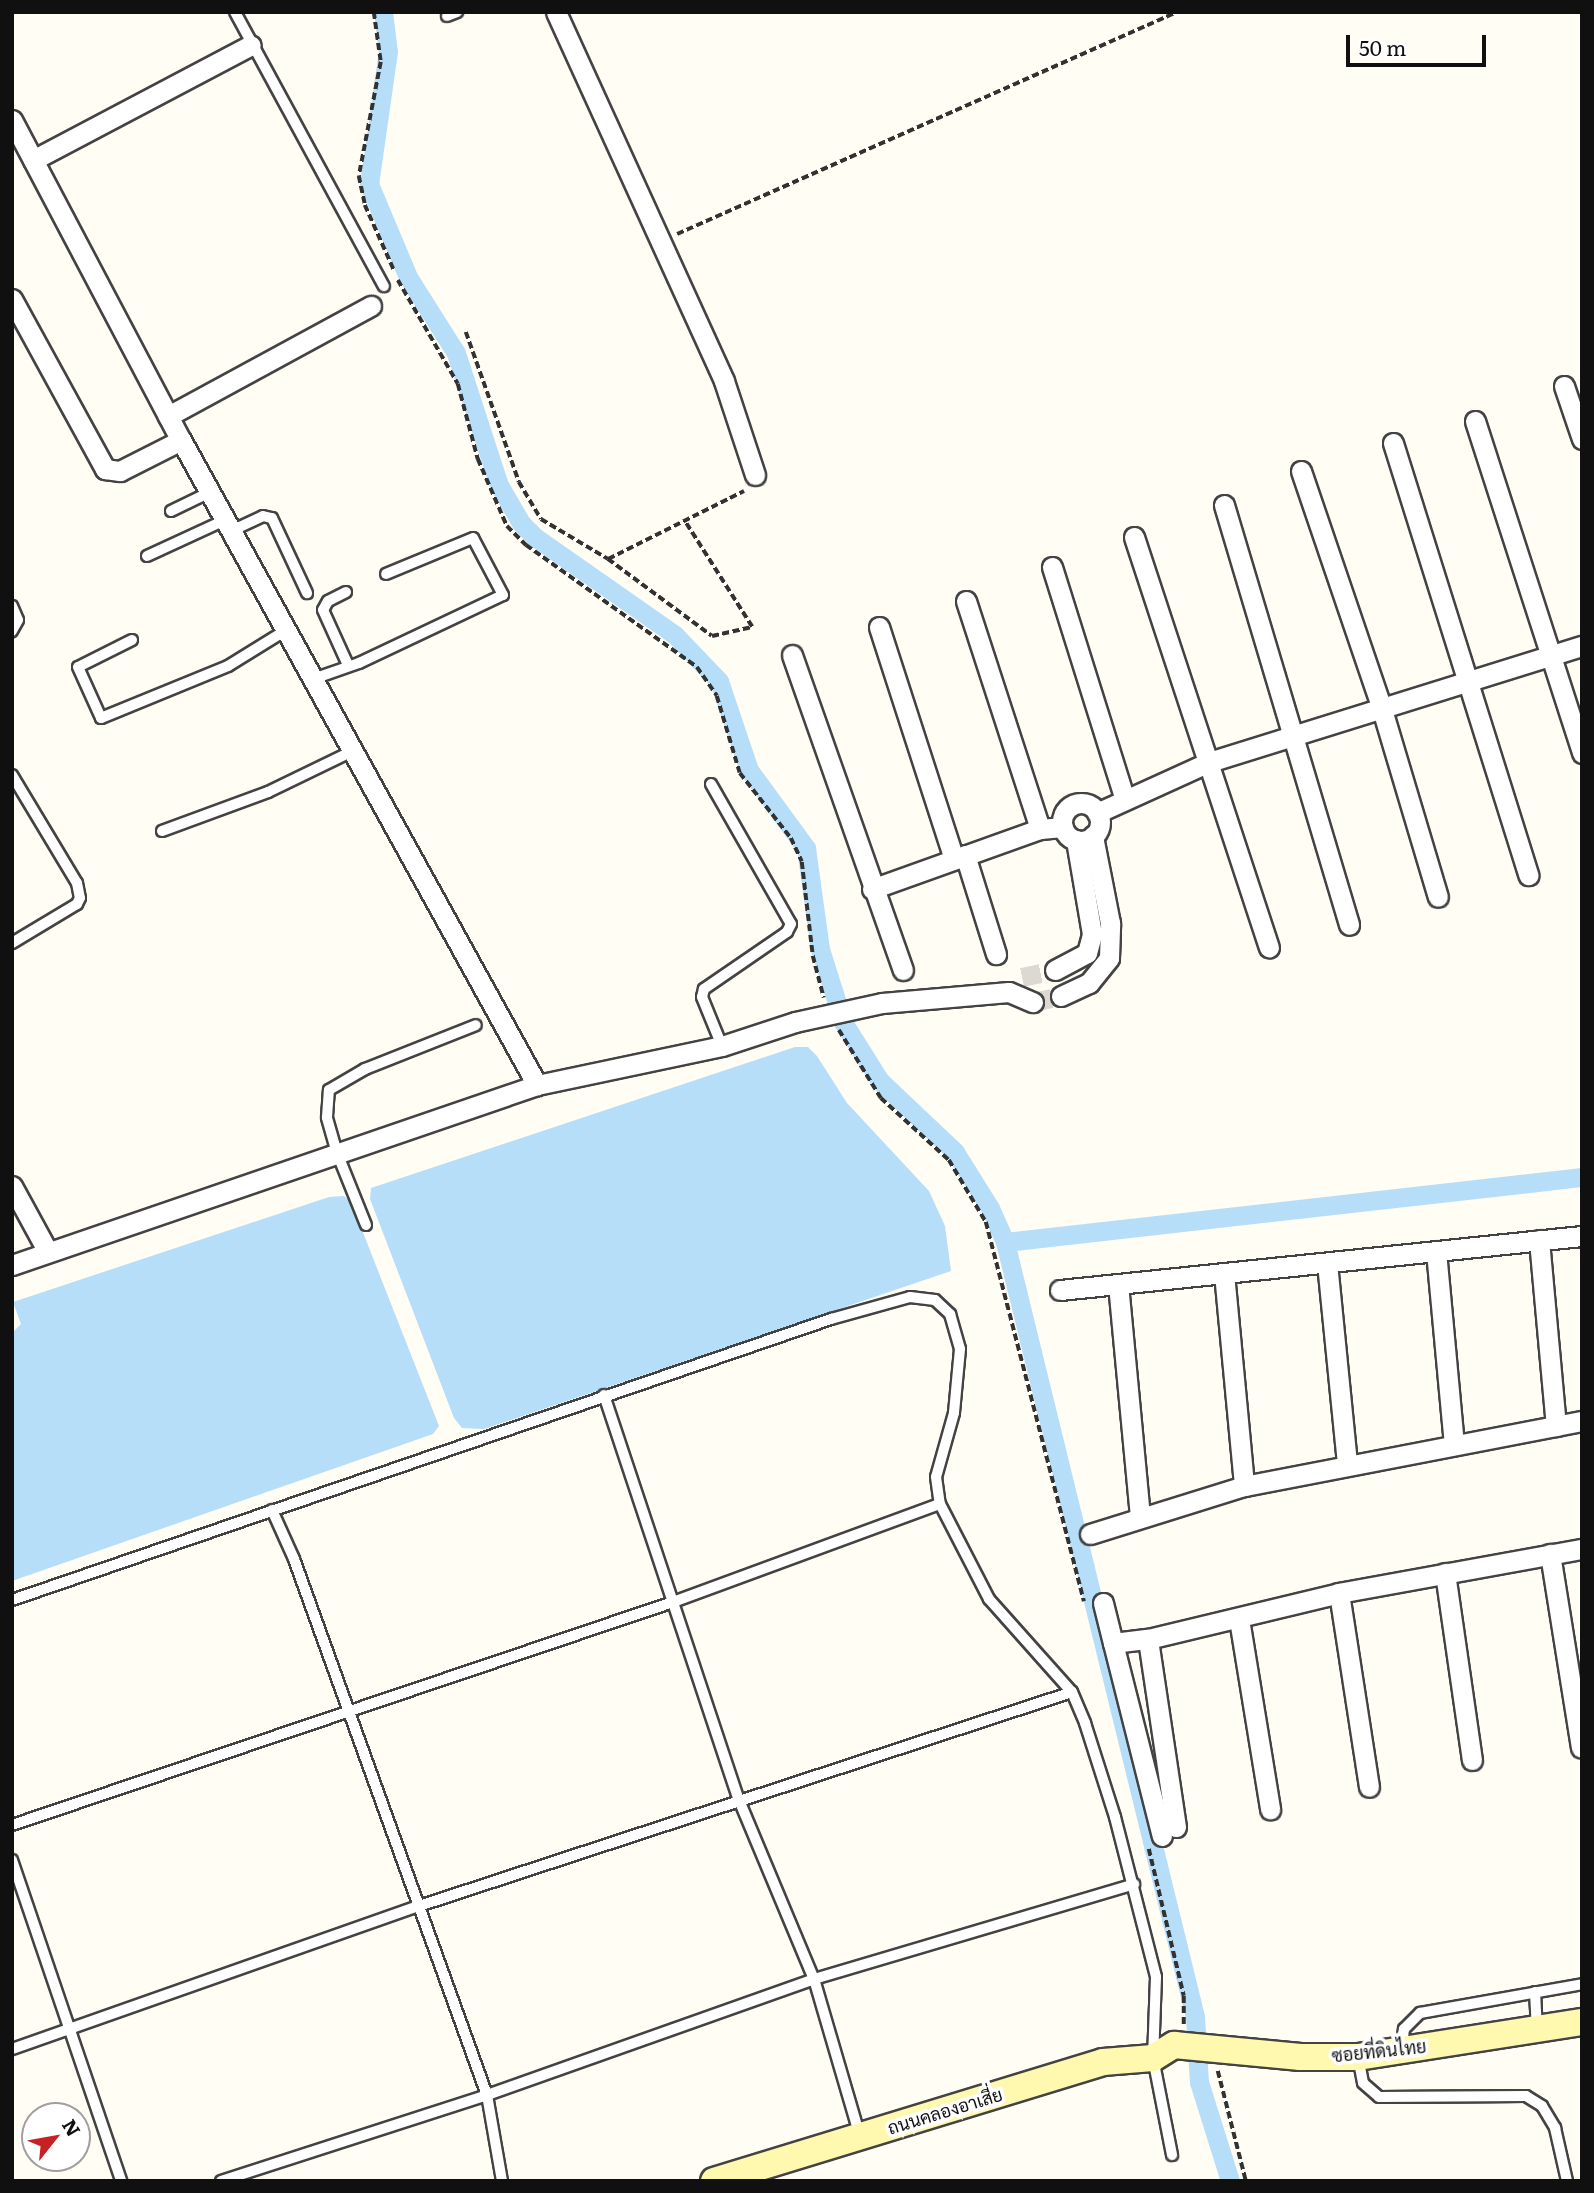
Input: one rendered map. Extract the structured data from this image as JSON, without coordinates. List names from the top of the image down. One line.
{"streets":{"street":["ซอยที่ดินไทย","ถนนคลองอาเสี่ย"]},"crossings":[["ซอยที่ดินไทย","ถนนคลองอาเสี่ย"]],"scale_bar":"50 m","north":"top right"}
